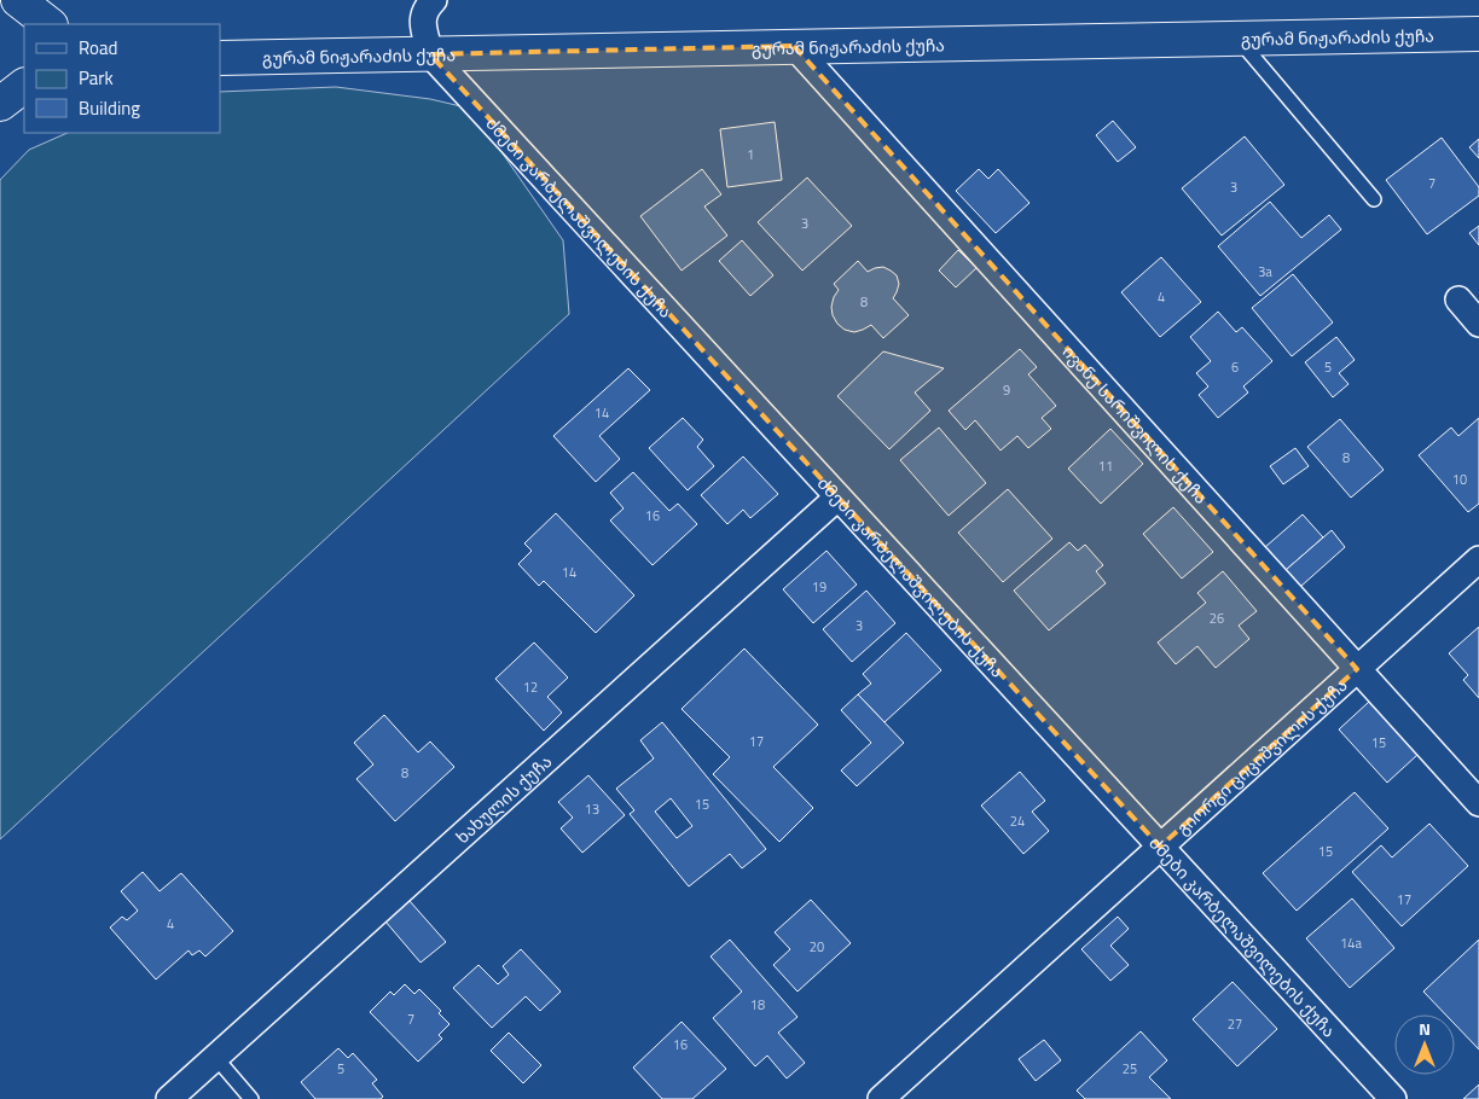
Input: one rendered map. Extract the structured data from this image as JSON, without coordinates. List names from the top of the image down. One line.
{"streets":{"street":["გურამ ნიჟარაძის ქუჩა","ძმები კარბელაშვილების ქუჩა","ივანე სარიშვილის ქუჩა","გიორგი ციციშვილის ქუჩა","ხახულის ქუჩა"]},"crossings":[["გურამ ნიჟარაძის ქუჩა","ძმები კარბელაშვილების ქუჩა"],["გურამ ნიჟარაძის ქუჩა","ივანე სარიშვილის ქუჩა"],["ძმები კარბელაშვილების ქუჩა","გიორგი ციციშვილის ქუჩა"],["ძმები კარბელაშვილების ქუჩა","ხახულის ქუჩა"],["ივანე სარიშვილის ქუჩა","გიორგი ციციშვილის ქუჩა"]],"house_numbers":["1","7","3","3","3a","4","8","6","5","9","14","8","11","10","16","14","19","26","3","12","17","15","8","15","13","24","15","17","4","14a","20","18","7","27","16","5","25"],"legend":["Road","Park","Building"],"north":"top"}
